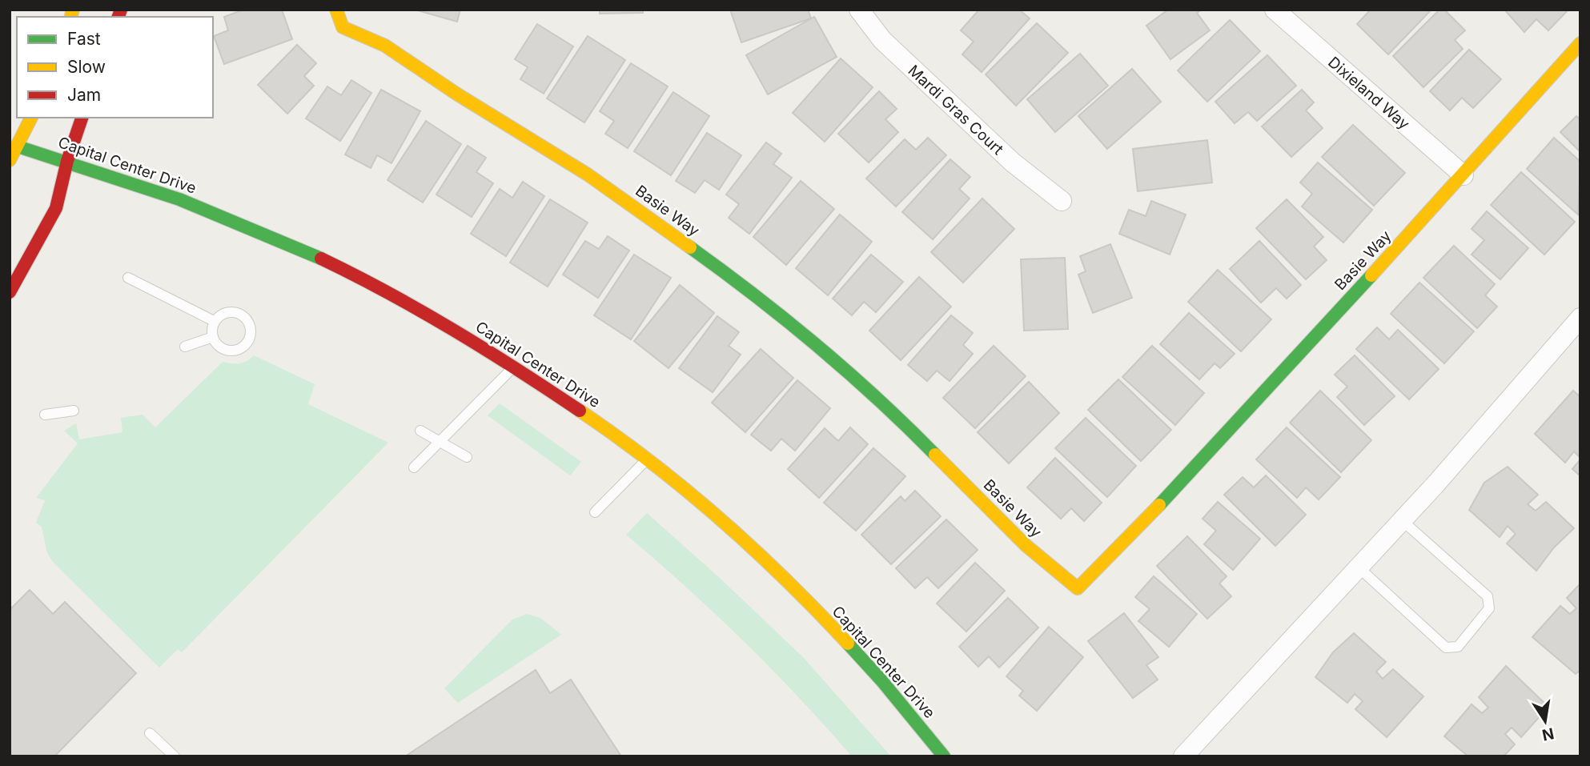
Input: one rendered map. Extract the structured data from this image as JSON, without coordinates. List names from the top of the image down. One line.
{"streets":{"street":["Dixieland Way","Mardi Gras Court","Capital Center Drive","Basie Way"]},"crossings":[["Dixieland Way","Basie Way"]],"legend":["Fast","Slow","Jam"],"north":"bottom"}
